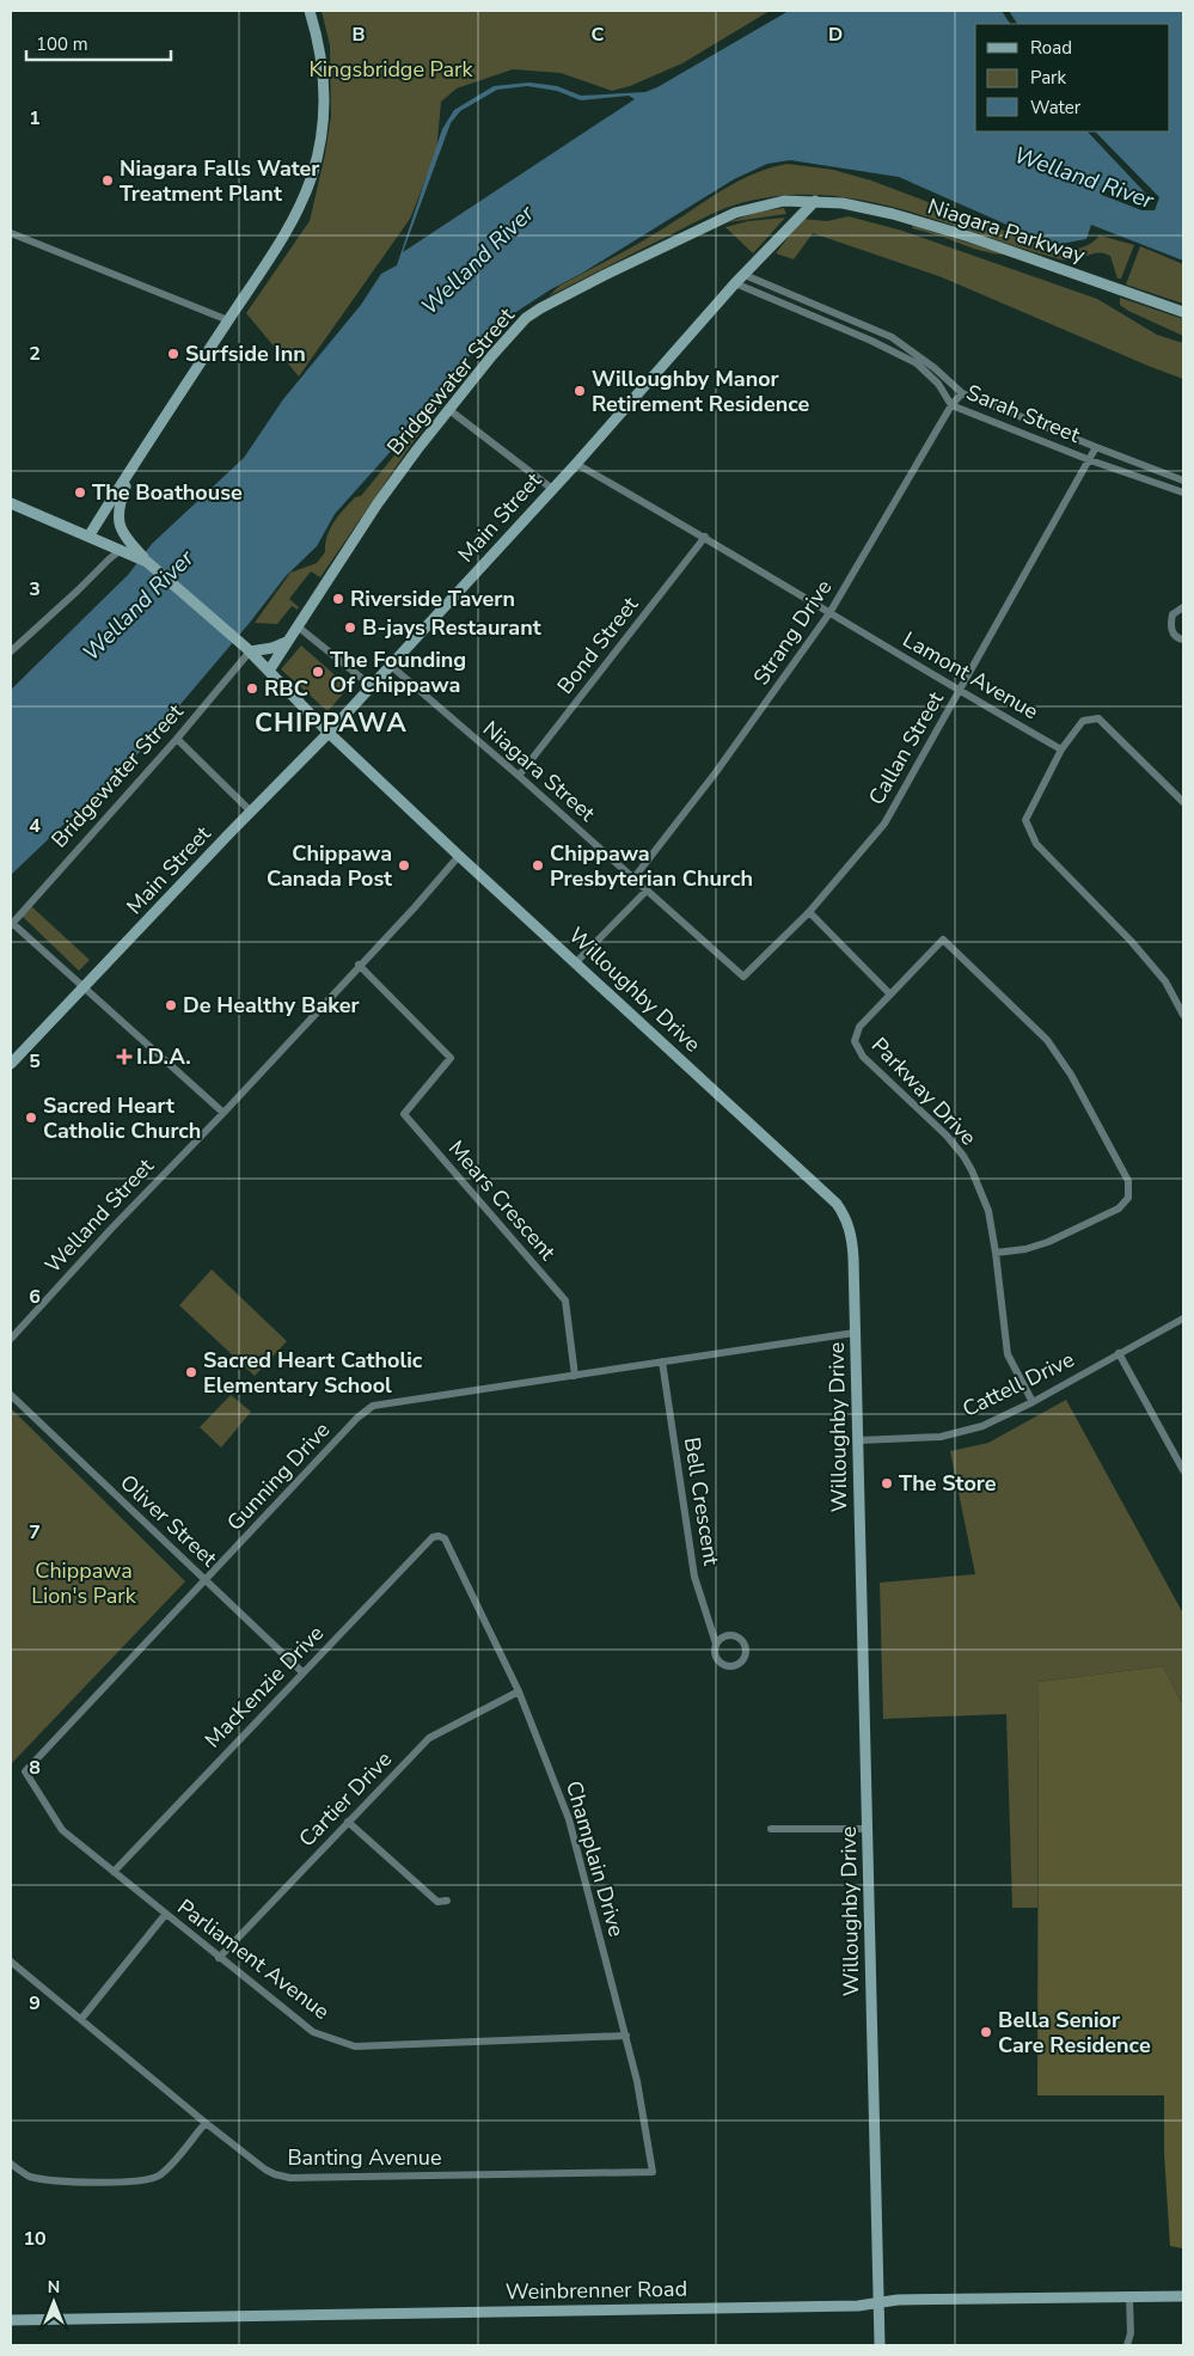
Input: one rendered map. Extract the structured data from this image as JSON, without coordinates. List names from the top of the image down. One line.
{"streets":{"street":["Niagara Parkway","Bridgewater Street","Sarah Street","Main Street","Strang Drive","Bond Street","Lamont Avenue","Callan Street","Niagara Street","Willoughby Drive","Parkway Drive","Mears Crescent","Welland Street","Cattell Drive","Gunning Drive","Bell Crescent","Oliver Street","MacKenzie Drive","Cartier Drive","Champlain Drive","Parliament Avenue","Banting Avenue","Weinbrenner Road"]},"crossings":[["Niagara Parkway","Bridgewater Street"],["Niagara Parkway","Main Street"],["Bridgewater Street","Main Street"],["Bridgewater Street","Willoughby Drive"],["Sarah Street","Main Street"],["Sarah Street","Strang Drive"],["Sarah Street","Callan Street"],["Main Street","Lamont Avenue"],["Main Street","Niagara Street"],["Main Street","Willoughby Drive"],["Strang Drive","Lamont Avenue"],["Strang Drive","Niagara Street"],["Bond Street","Lamont Avenue"],["Bond Street","Niagara Street"],["Lamont Avenue","Callan Street"],["Callan Street","Niagara Street"],["Willoughby Drive","Welland Street"],["Willoughby Drive","Cattell Drive"],["Willoughby Drive","Gunning Drive"],["Willoughby Drive","Weinbrenner Road"],["Parkway Drive","Cattell Drive"],["Mears Crescent","Welland Street"],["Mears Crescent","Gunning Drive"],["Gunning Drive","Bell Crescent"],["Gunning Drive","Oliver Street"],["Gunning Drive","Parliament Avenue"],["Oliver Street","MacKenzie Drive"],["MacKenzie Drive","Champlain Drive"],["MacKenzie Drive","Parliament Avenue"],["Cartier Drive","Champlain Drive"],["Cartier Drive","Parliament Avenue"],["Champlain Drive","Parliament Avenue"],["Champlain Drive","Banting Avenue"]],"districts":["CHIPPAWA"],"water":["Welland River"],"parks":["Kingsbridge Park","Chippawa Lion's Park"],"places":{"other":["Niagara Falls Water Treatment Plant","Surfside Inn","Willoughby Manor Retirement Residence","The Boathouse","Riverside Tavern","B-jays Restaurant","The Founding Of Chippawa","RBC","Chippawa Canada Post","Chippawa Presbyterian Church","De Healthy Baker","Sacred Heart Catholic Church","Sacred Heart Catholic Elementary School","The Store","Bella Senior Care Residence"],"health":["I.D.A."]},"legend":["Road","Park","Water"],"scale_bar":"100 m","north":"top","grid":{"columns":["B","C","D"],"rows":["1","2","3","4","5","6","7","8","9","10"]}}
